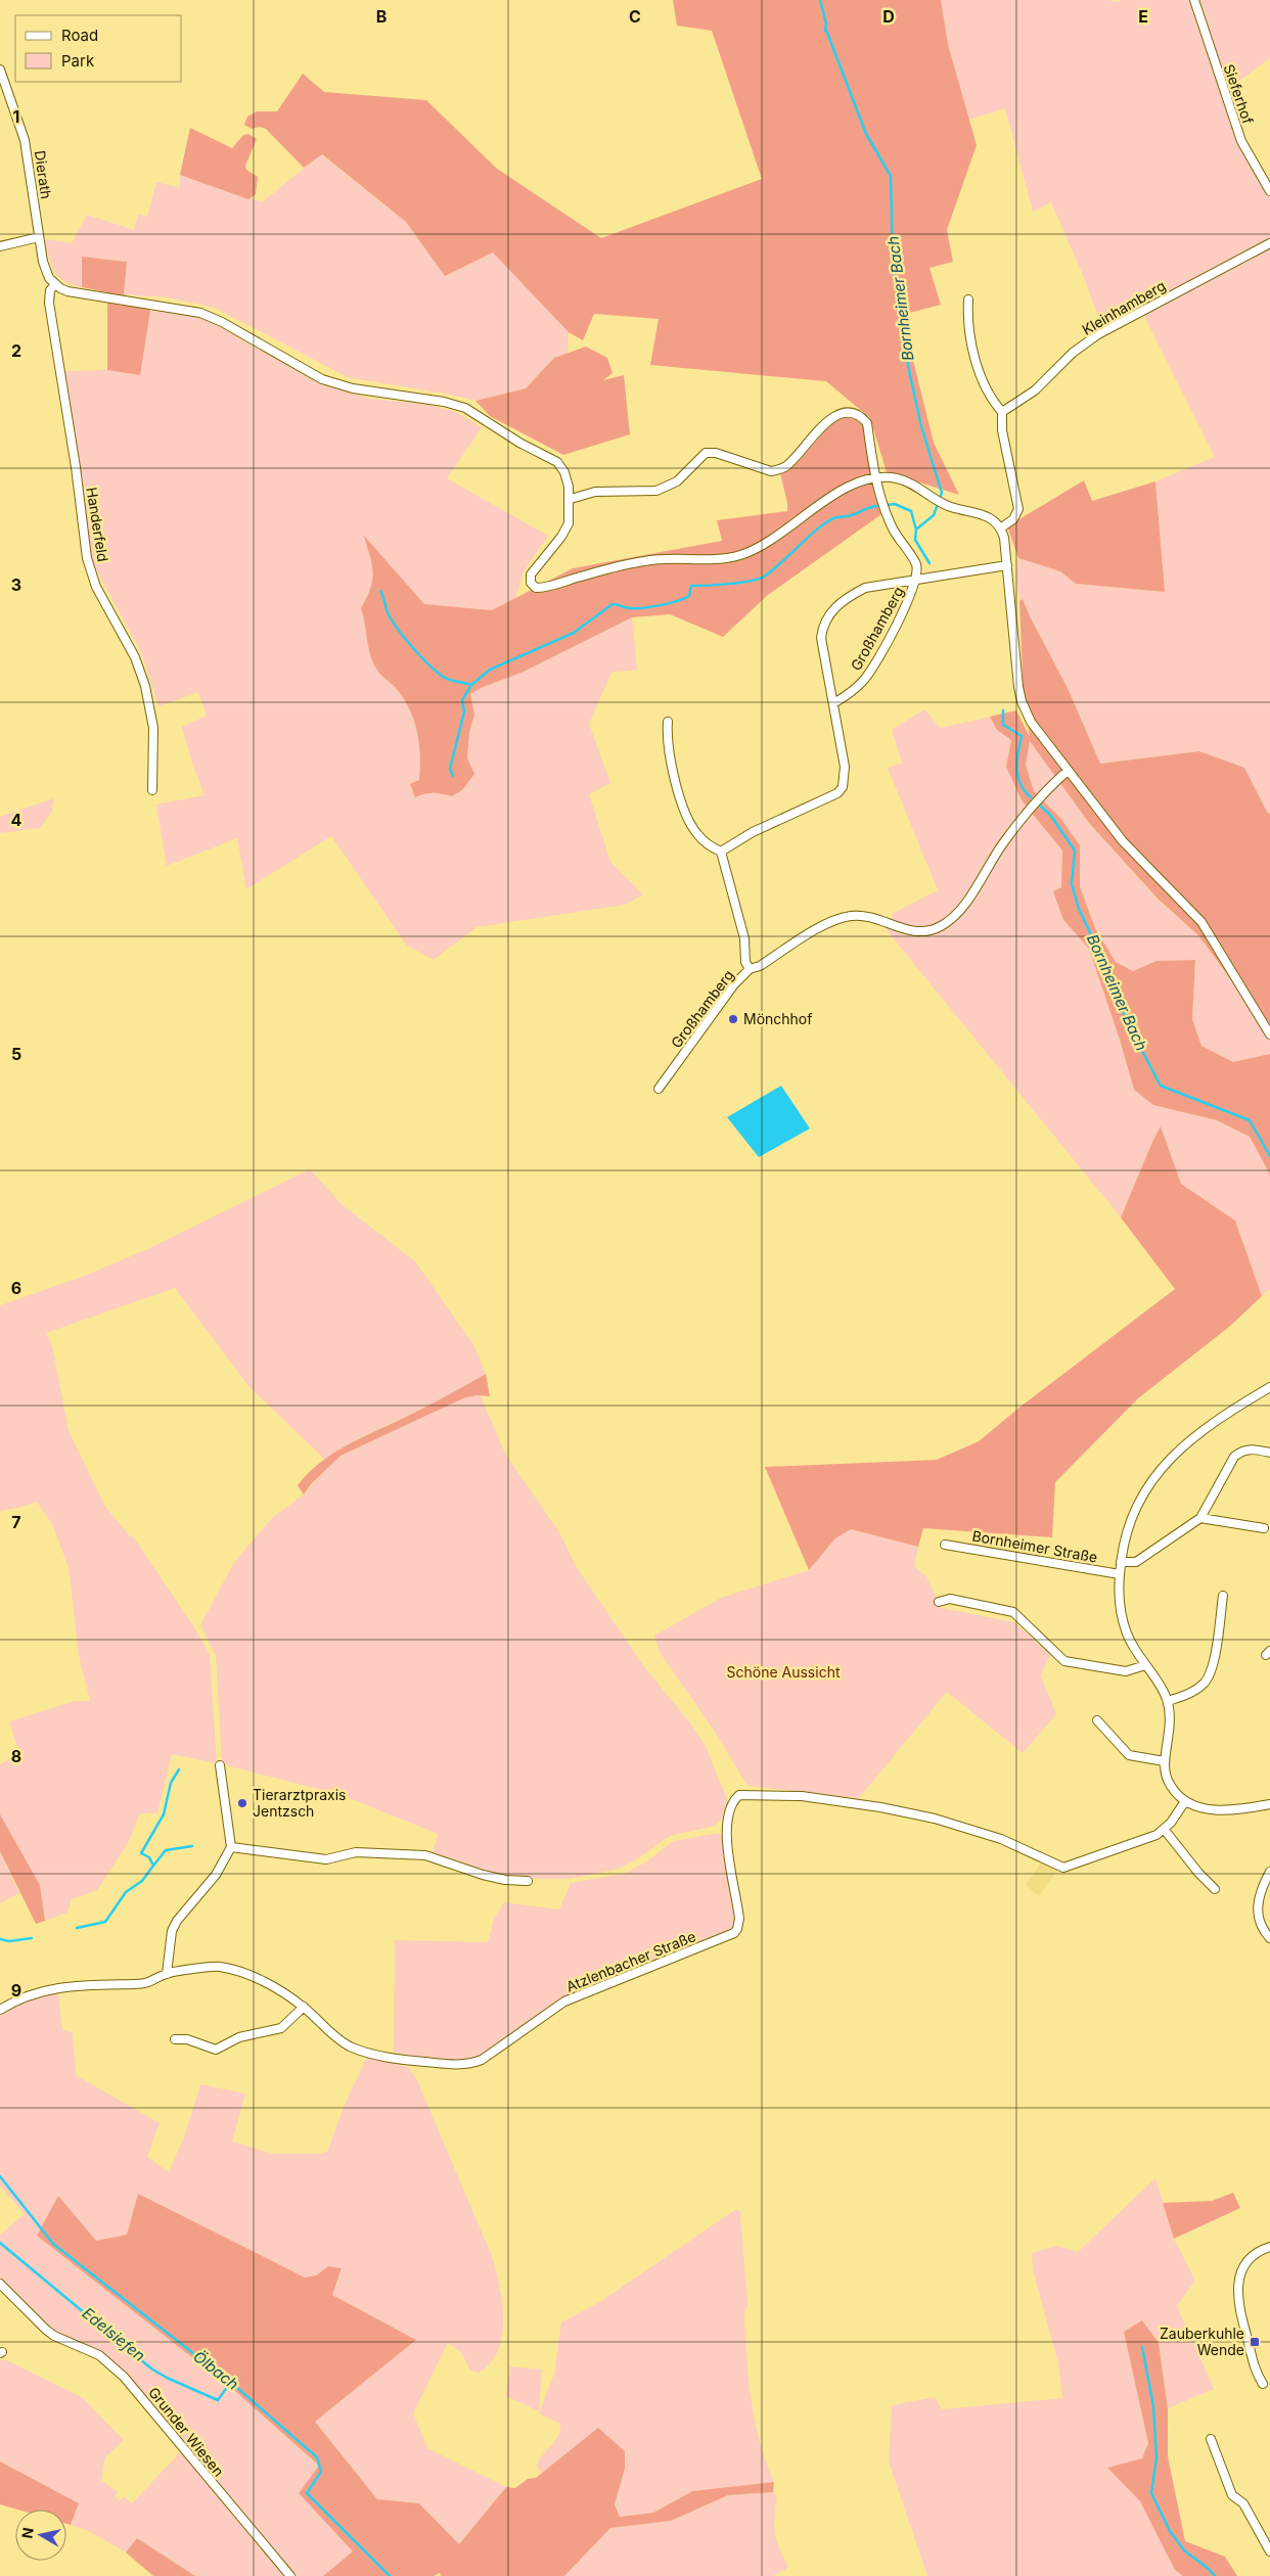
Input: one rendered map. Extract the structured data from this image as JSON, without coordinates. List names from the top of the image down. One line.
{"streets":{"street":["Sieferhof","Dierath","Kleinhamberg","Handerfeld","Großhamberg","Bornheimer Straße","Atzlenbacher Straße","Grunder Wiesen"]},"crossings":[["Dierath","Handerfeld"]],"water":["Bornheimer Bach","Edelsiefen","Ölbach"],"parks":["Schöne Aussicht"],"places":{"other":["Mönchhof","Tierarztpraxis Jentzsch"],"transit":["Zauberkuhle Wende"]},"legend":["Road","Park"],"north":"left","grid":{"columns":["B","C","D","E"],"rows":["1","2","3","4","5","6","7","8","9"]}}
